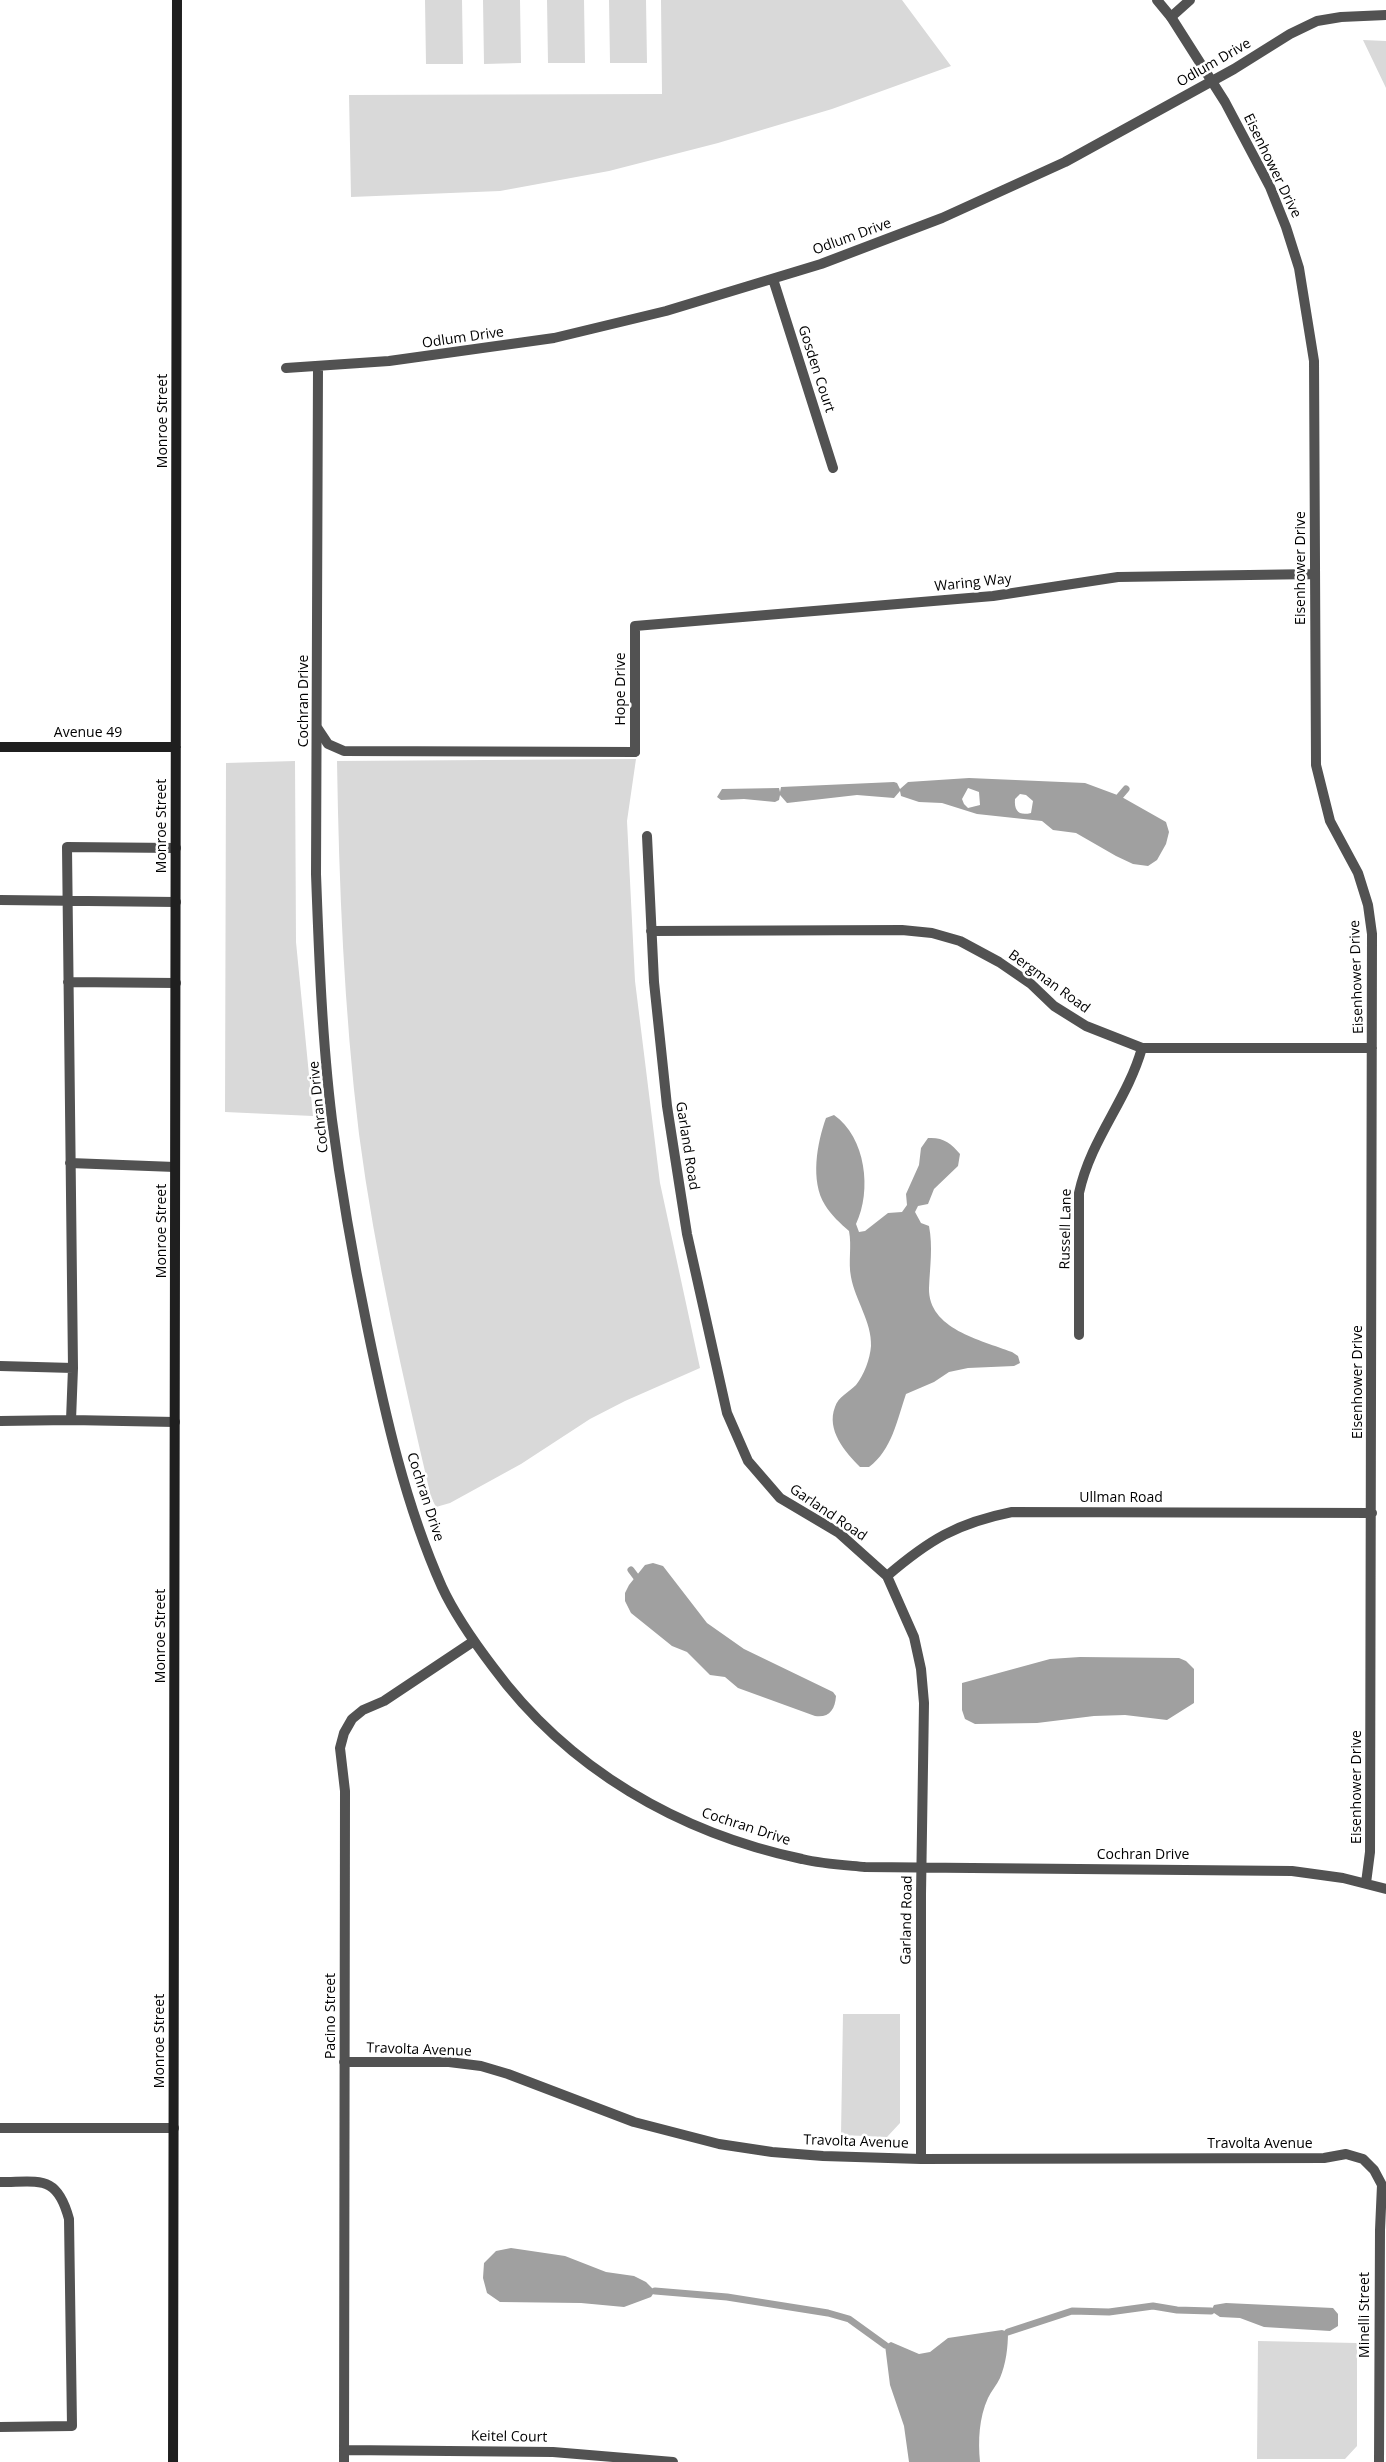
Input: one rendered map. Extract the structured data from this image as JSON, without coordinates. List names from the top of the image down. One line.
{"streets":{"main road":["Monroe Street","Avenue 49"],"street":["Odlum Drive","Eisenhower Drive","Gosden Court","Waring Way","Hope Drive","Cochran Drive","Bergman Road","Garland Road","Russell Lane","Ullman Road","Pacino Street","Travolta Avenue","Minelli Street","Keitel Court"]},"crossings":[["Odlum Drive","Eisenhower Drive"],["Odlum Drive","Gosden Court"],["Odlum Drive","Cochran Drive"],["Eisenhower Drive","Waring Way"],["Eisenhower Drive","Cochran Drive"],["Eisenhower Drive","Bergman Road"],["Eisenhower Drive","Ullman Road"],["Monroe Street","Avenue 49"],["Waring Way","Hope Drive"],["Hope Drive","Cochran Drive"],["Cochran Drive","Garland Road"],["Cochran Drive","Pacino Street"],["Bergman Road","Garland Road"],["Bergman Road","Russell Lane"],["Garland Road","Ullman Road"],["Garland Road","Travolta Avenue"],["Pacino Street","Travolta Avenue"],["Pacino Street","Keitel Court"],["Travolta Avenue","Minelli Street"]]}
